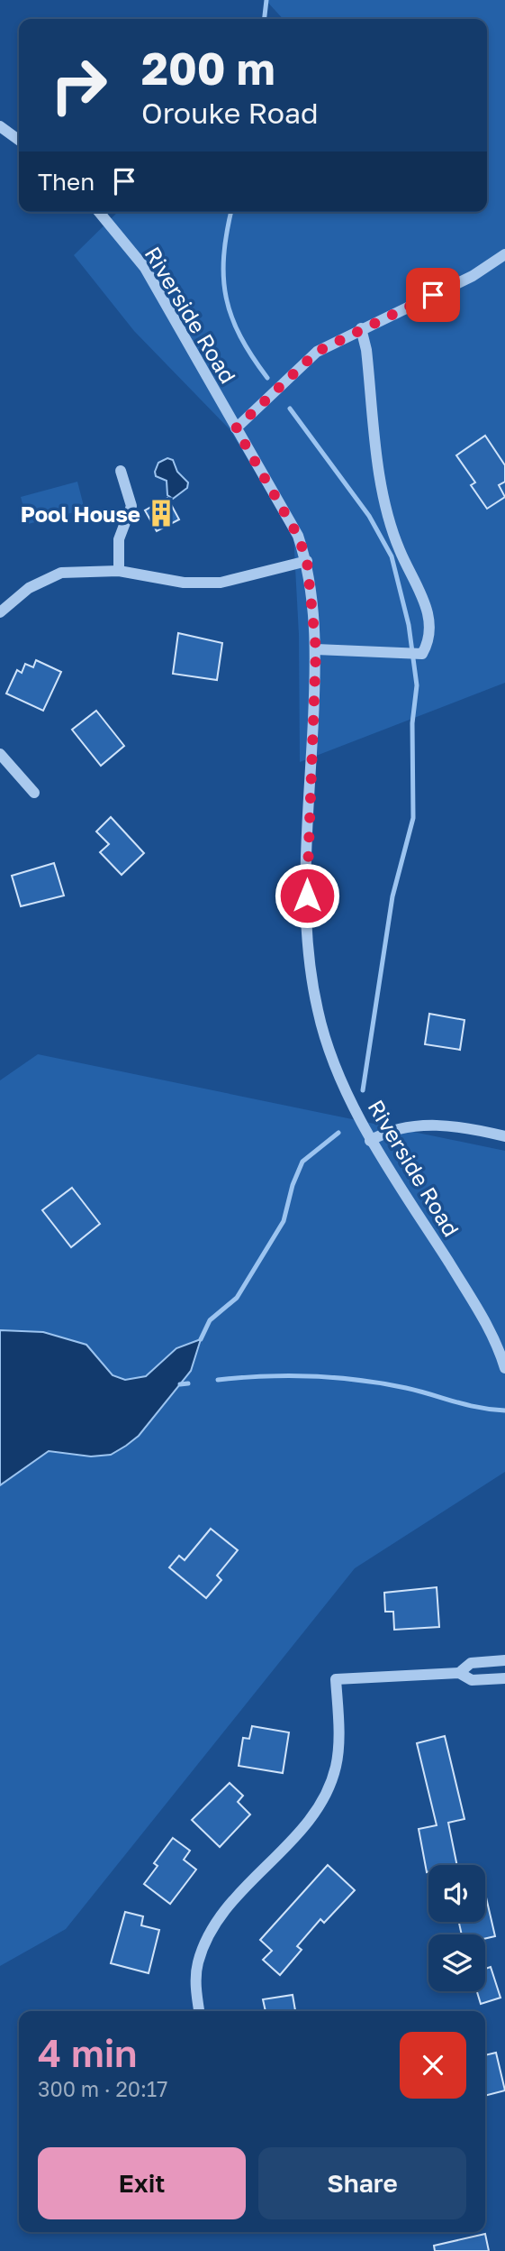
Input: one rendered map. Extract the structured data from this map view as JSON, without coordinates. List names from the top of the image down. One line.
{"streets":{"street":["Riverside Road"]},"places":{"building":["Pool House"]},"page":{"turn":["200 m","Orouke Road"],"then":"Then","heading":["4 min","300 m · 20:17"],"buttons":["Exit","Share"]}}
